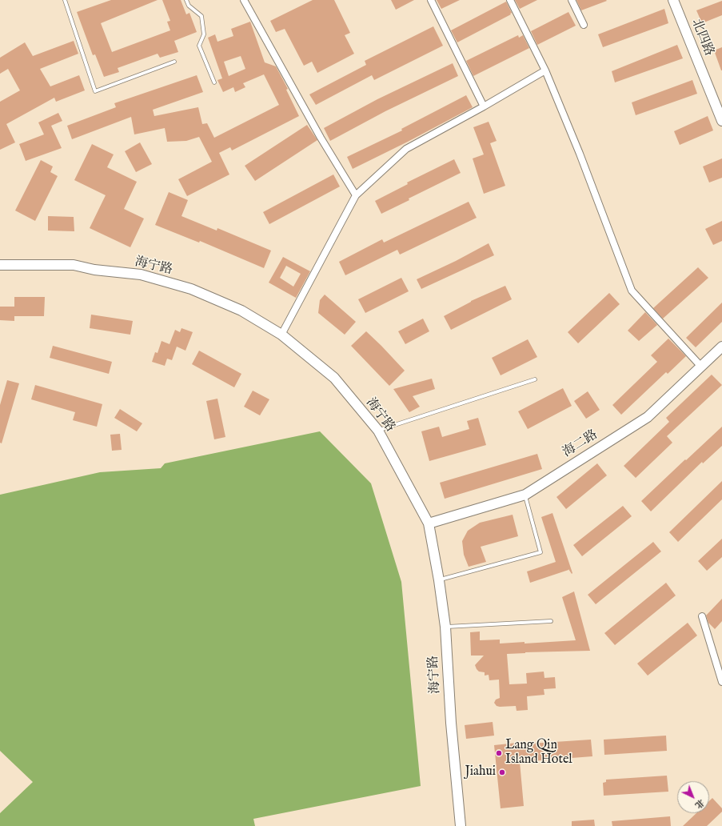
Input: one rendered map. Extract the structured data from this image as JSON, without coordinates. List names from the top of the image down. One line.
{"streets":{"main road":["北四路","海宁路","海二路"]},"crossings":[["海宁路","海二路"]],"places":["Lang Qin Island Hotel","Jiahui"],"north":"bottom right"}
